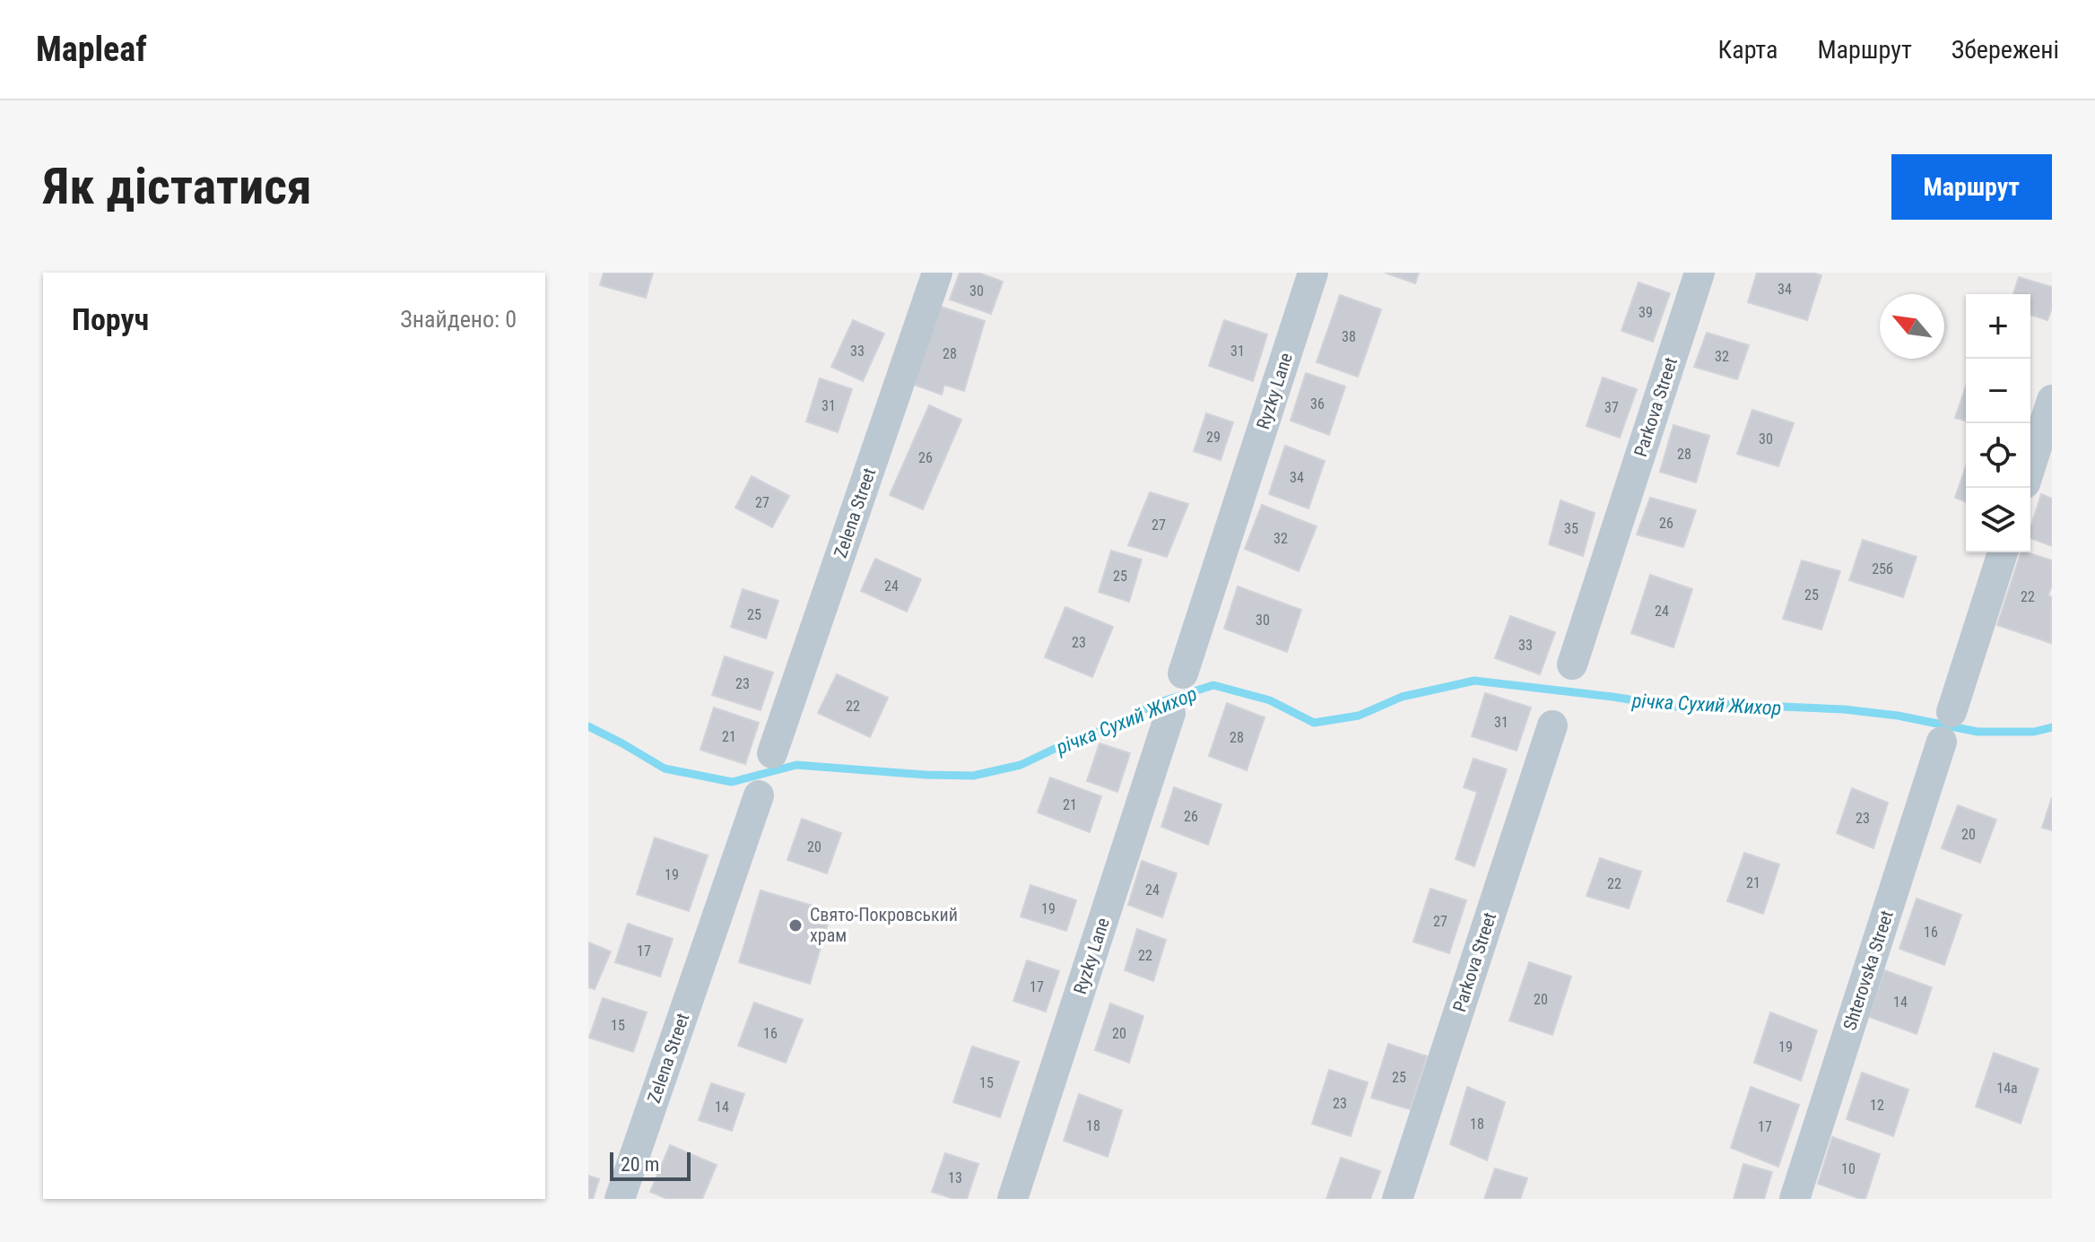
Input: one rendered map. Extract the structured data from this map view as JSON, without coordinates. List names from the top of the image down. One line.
{"streets":{"street":["Ryzky Lane","Parkova Street","Zelena Street","Shterovska Street"]},"water":["річка Сухий Жихор"],"places":["Свято-Покровський храм"],"house_numbers":["34","30","39","38","33","31","28","32","36","31","37","29","30","28","26","34","27","26","27","35","32","25б","25","24","25","22","24","25","30","23","33","23","22","31","21","28","21","26","23","20","20","19","21","22","24","19","27","16","17","22","17","20","14","15","16","20","19","25","15","14а","23","12","14","18","18","17","10","13"],"scale_bar":"20 m","north":"top left","page":{"header":"Mapleaf","nav":["Карта","Маршрут","Збережені"],"buttons":"Маршрут","title":"Як дістатися","heading":["Поруч","Знайдено: 0"],"map_buttons":["+","−"],"scale":"20 m"}}
